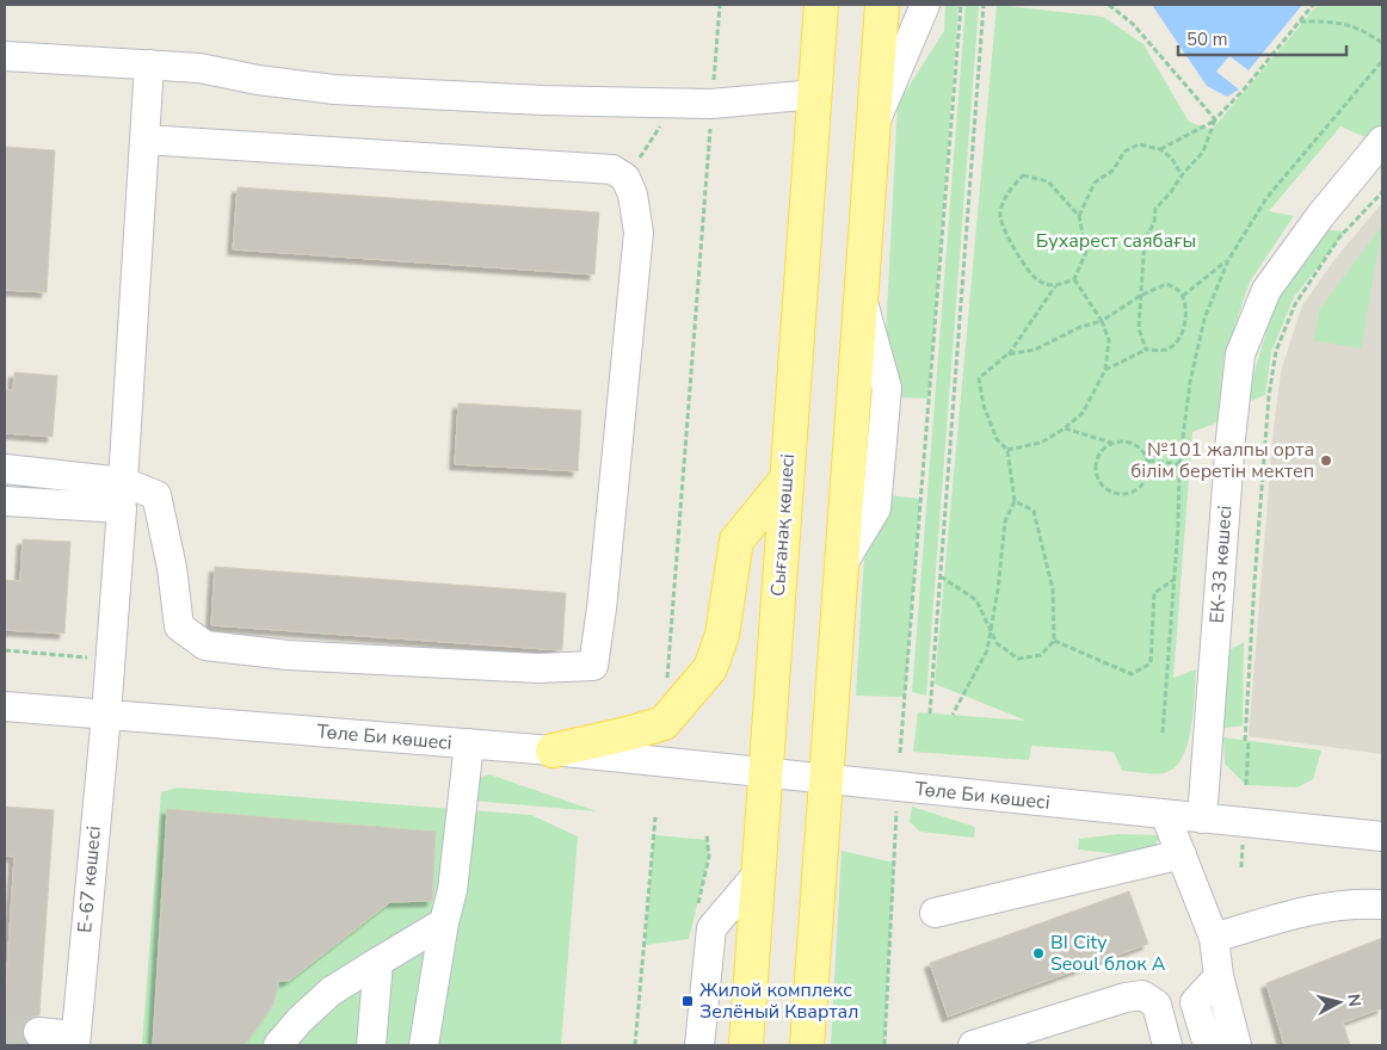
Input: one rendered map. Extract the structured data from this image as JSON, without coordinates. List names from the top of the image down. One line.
{"streets":{"main road":["Сығанақ көшесі"],"street":["ЕК-33 көшесі","Төле Би көшесі","Е-67 көшесі"]},"crossings":[["Сығанақ көшесі","Төле Би көшесі"],["ЕК-33 көшесі","Төле Би көшесі"],["Төле Би көшесі","Е-67 көшесі"]],"parks":["Бухарест саябағы"],"places":{"other":["№101 жалпы орта білім беретін мектеп","BI City Seoul блок A"],"transit":["Жилой комплекс Зелёный Квартал"]},"scale_bar":"50 m","north":"right"}
